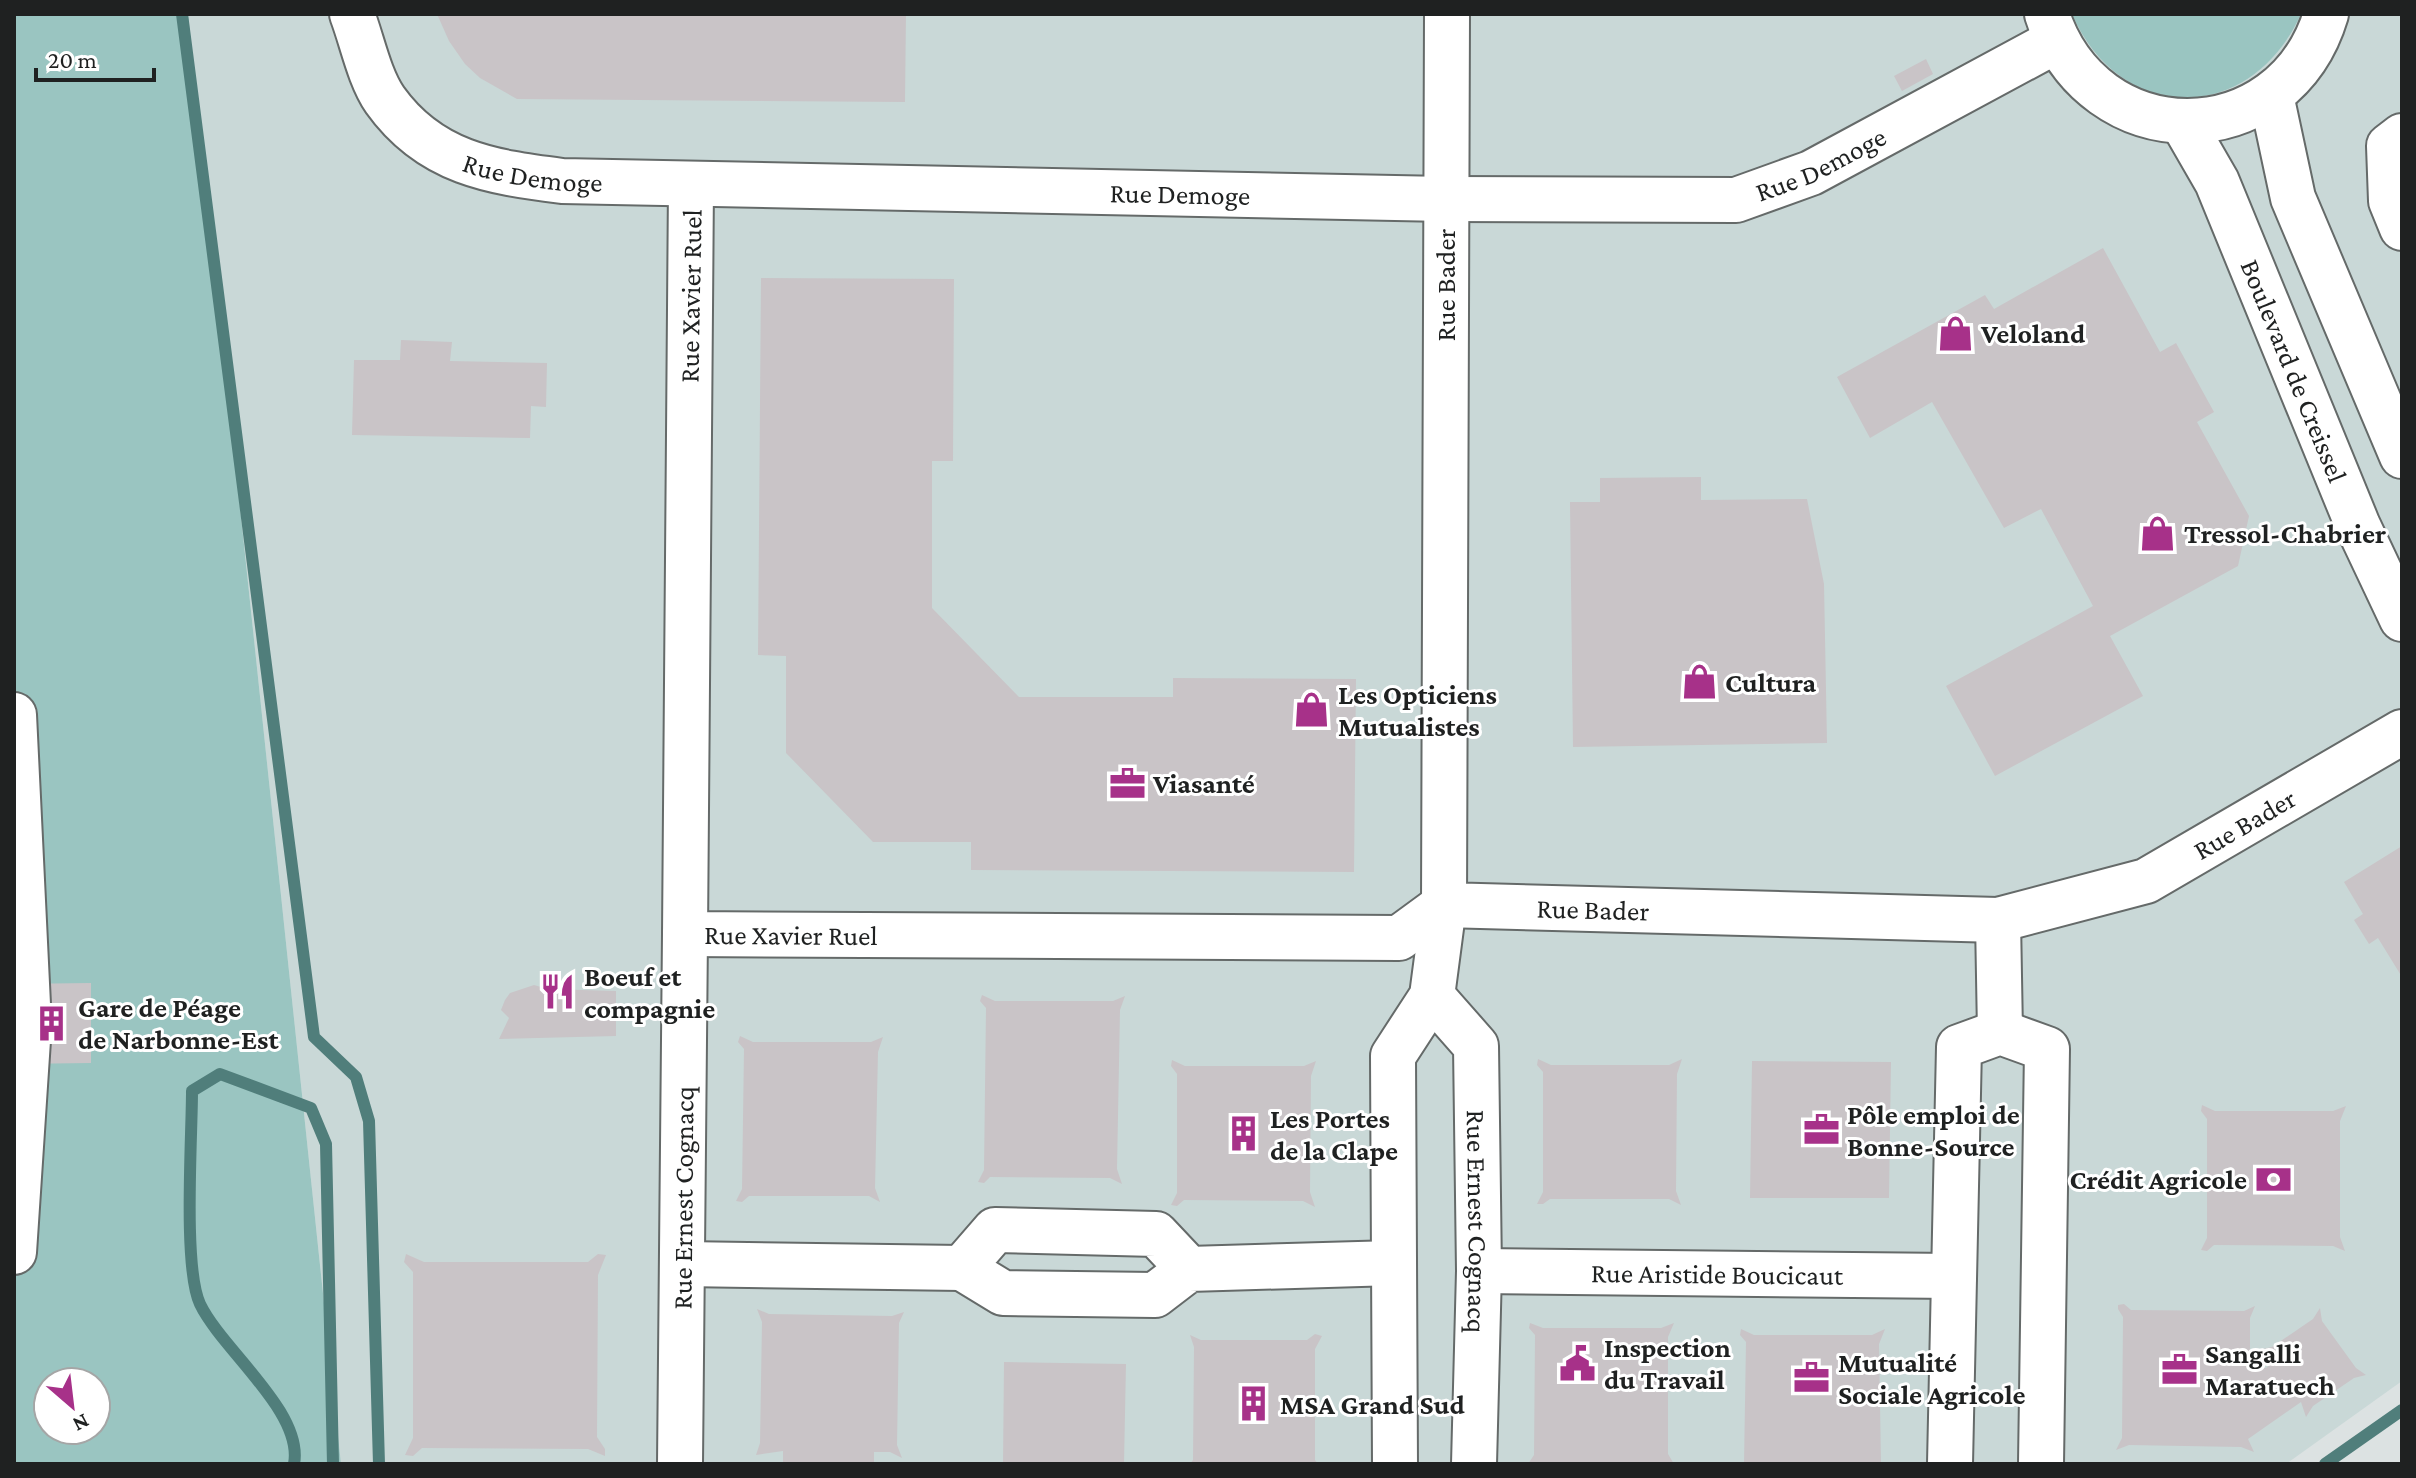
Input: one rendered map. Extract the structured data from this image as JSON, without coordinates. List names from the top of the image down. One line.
{"streets":{"main road":["Rue Demoge","Rue Bader","Rue Xavier Ruel","Boulevard de Creissel","Rue Ernest Cognacq","Rue Aristide Boucicaut"]},"crossings":[["Rue Demoge","Rue Bader"],["Rue Demoge","Rue Xavier Ruel"],["Rue Bader","Rue Xavier Ruel"],["Rue Xavier Ruel","Rue Ernest Cognacq"],["Rue Ernest Cognacq","Rue Aristide Boucicaut"]],"places":{"shop":["Veloland","Tressol-Chabrier","Cultura","Les Opticiens Mutualistes"],"office":["Viasanté","Pôle emploi de Bonne-Source","Sangalli Maratuech","Mutualité Sociale Agricole"],"restaurant":["Boeuf et compagnie"],"building":["Gare de Péage de Narbonne-Est","Les Portes de la Clape","MSA Grand Sud"],"bank":["Crédit Agricole"],"public building":["Inspection du Travail"]},"scale_bar":"20 m","north":"bottom right"}
